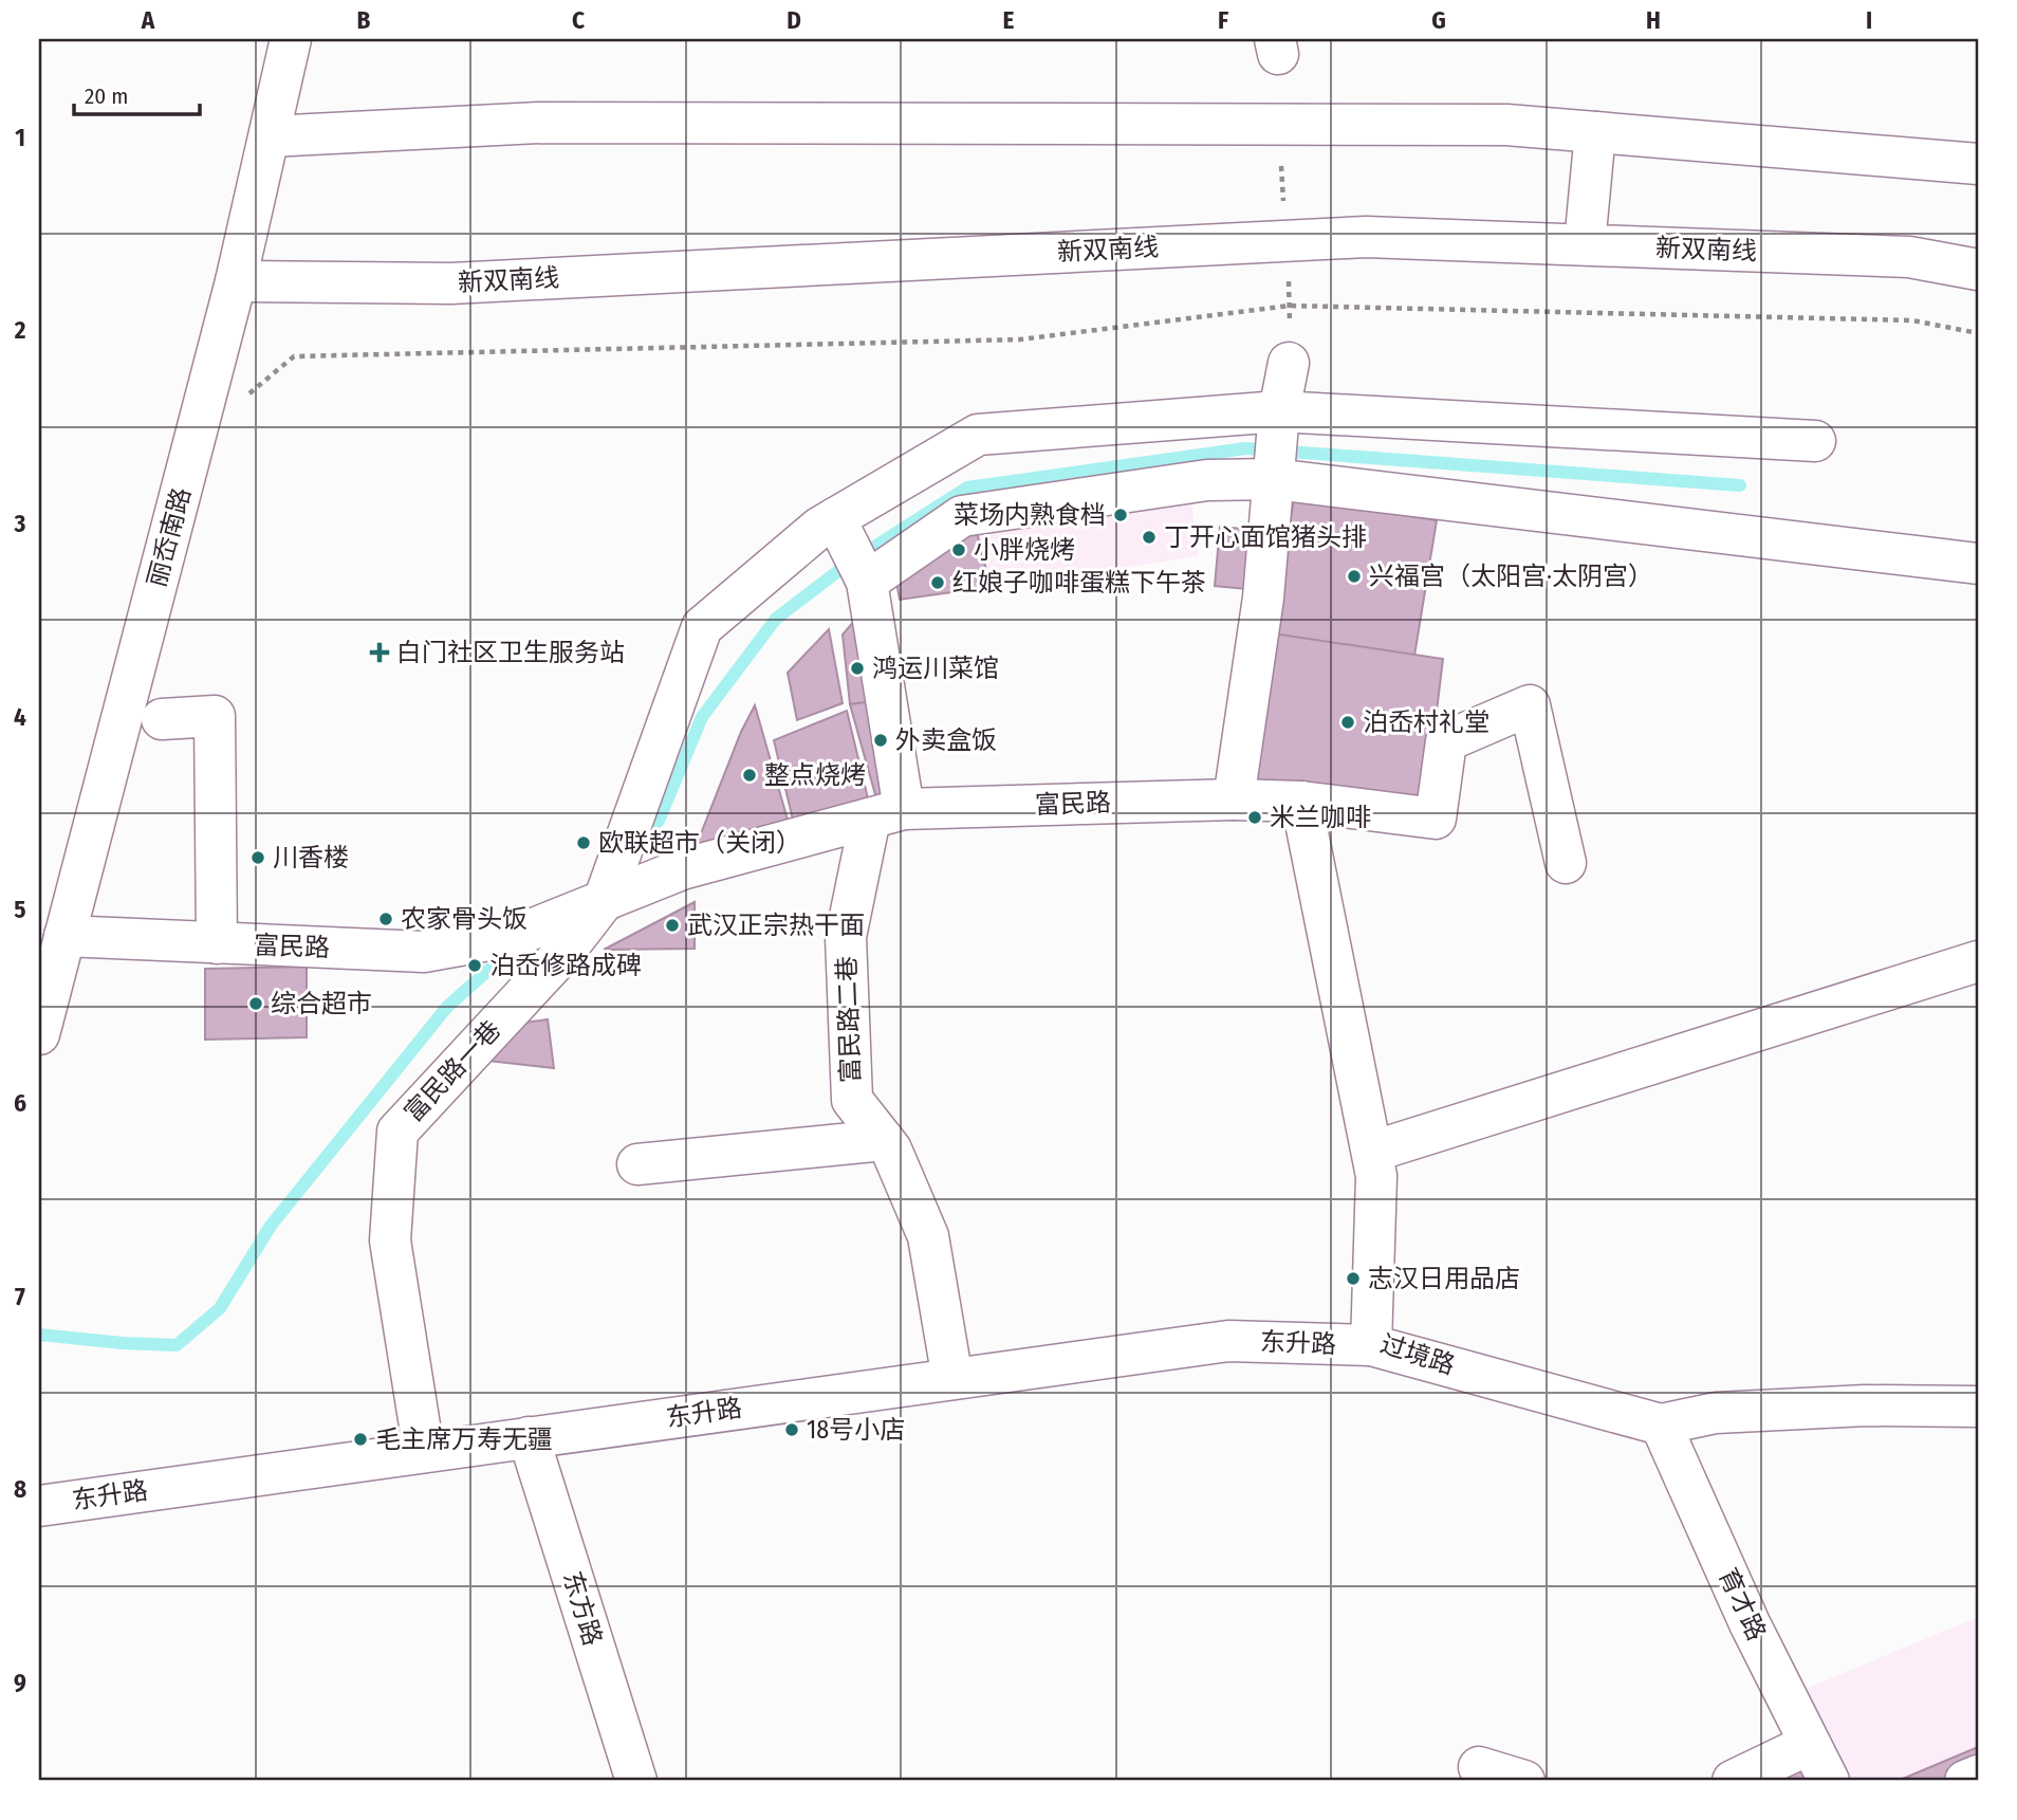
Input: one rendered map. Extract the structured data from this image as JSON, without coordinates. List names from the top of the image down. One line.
{"streets":{"main road":["新双南线","丽岙南路","富民路","富民路二巷","富民路一巷","东升路","过境路","育才路","东方路"]},"crossings":[["新双南线","丽岙南路"],["丽岙南路","富民路"],["富民路","富民路二巷"],["富民路","富民路一巷"],["富民路二巷","东升路"],["富民路一巷","东升路"],["东升路","过境路"],["东升路","东方路"],["过境路","育才路"]],"places":{"other":["菜场内熟食档","丁开心面馆猪头排","小胖烧烤","兴福宫（太阳宫·太阴宫）","红娘子咖啡蛋糕下午茶","鸿运川菜馆","泊岙村礼堂","外卖盒饭","整点烧烤","米兰咖啡","欧联超市（关闭）","川香楼","农家骨头饭","武汉正宗热干面","泊岙修路成碑","综合超市","志汉日用品店","18号小店","毛主席万寿无疆"],"health":["白门社区卫生服务站"]},"scale_bar":"20 m","grid":{"columns":["A","B","C","D","E","F","G","H","I"],"rows":["1","2","3","4","5","6","7","8","9"]}}
